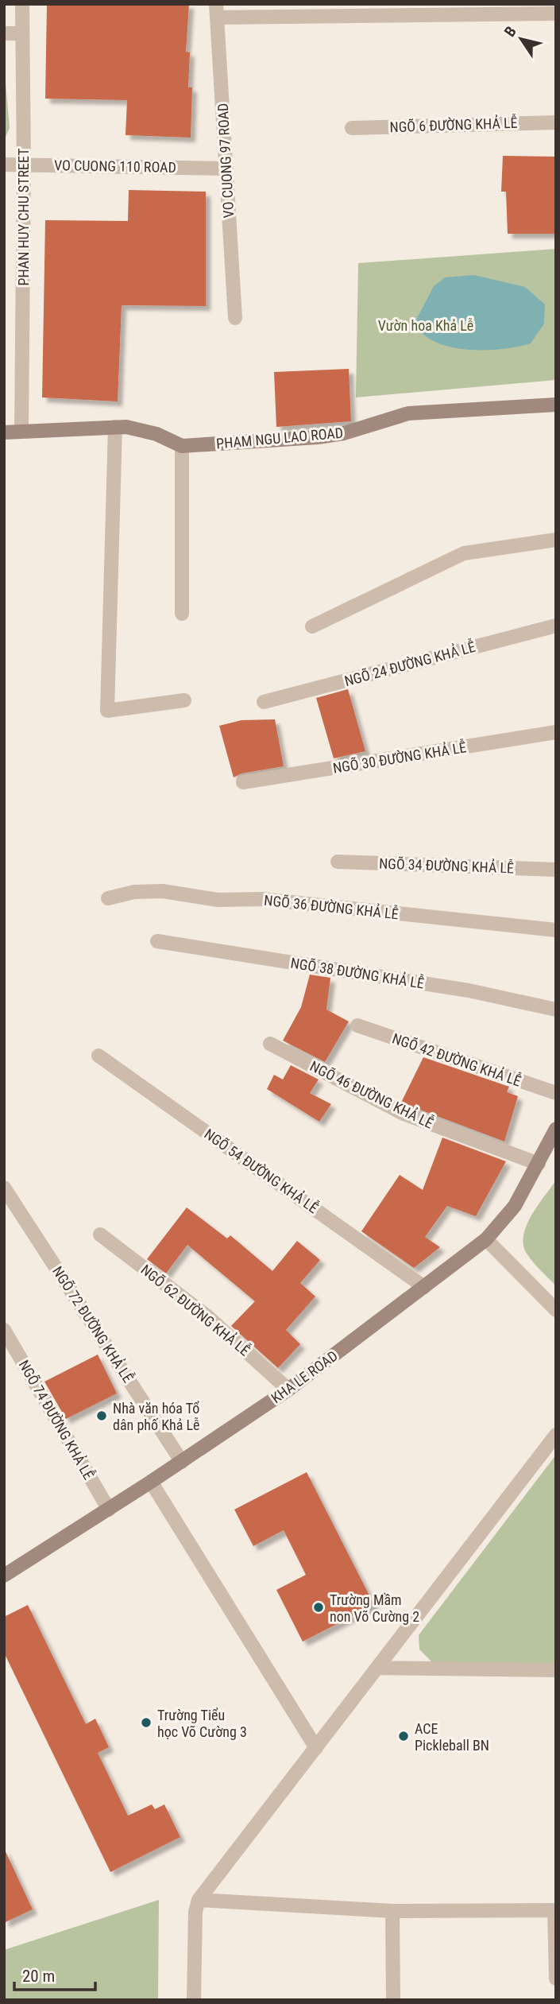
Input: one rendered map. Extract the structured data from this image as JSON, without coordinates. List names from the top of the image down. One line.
{"streets":{"street":["NGÕ 6 ĐƯỜNG KHẢ LỄ","VO CUONG 97 ROAD","VO CUONG 110 ROAD","PHAN HUY CHU STREET","PHAM NGU LAO ROAD","NGÕ 24 ĐƯỜNG KHẢ LỄ","NGÕ 30 ĐƯỜNG KHẢ LỄ","NGÕ 34 ĐƯỜNG KHẢ LỄ","NGÕ 36 ĐƯỜNG KHẢ LỄ","NGÕ 38 ĐƯỜNG KHẢ LỄ","NGÕ 42 ĐƯỜNG KHẢ LỄ","NGÕ 46 ĐƯỜNG KHẢ LỄ","NGÕ 54 ĐƯỜNG KHẢ LỄ","NGÕ 62 ĐƯỜNG KHẢ LỄ","NGÕ 72 ĐƯỜNG KHẢ LỄ","KHA LE ROAD","NGÕ 74 ĐƯỜNG KHẢ LỄ"]},"crossings":[["VO CUONG 97 ROAD","VO CUONG 110 ROAD"],["VO CUONG 110 ROAD","PHAN HUY CHU STREET"],["PHAN HUY CHU STREET","PHAM NGU LAO ROAD"],["NGÕ 46 ĐƯỜNG KHẢ LỄ","KHA LE ROAD"],["NGÕ 54 ĐƯỜNG KHẢ LỄ","KHA LE ROAD"],["NGÕ 62 ĐƯỜNG KHẢ LỄ","KHA LE ROAD"],["NGÕ 72 ĐƯỜNG KHẢ LỄ","KHA LE ROAD"],["KHA LE ROAD","NGÕ 74 ĐƯỜNG KHẢ LỄ"]],"parks":["Vườn hoa Khả Lễ"],"places":["Nhà văn hóa Tổ dân phố Khả Lễ","Trường Mầm non Võ Cường 2","Trường Tiểu học Võ Cường 3","ACE Pickleball BN"],"scale_bar":"20 m","north":"top left"}
